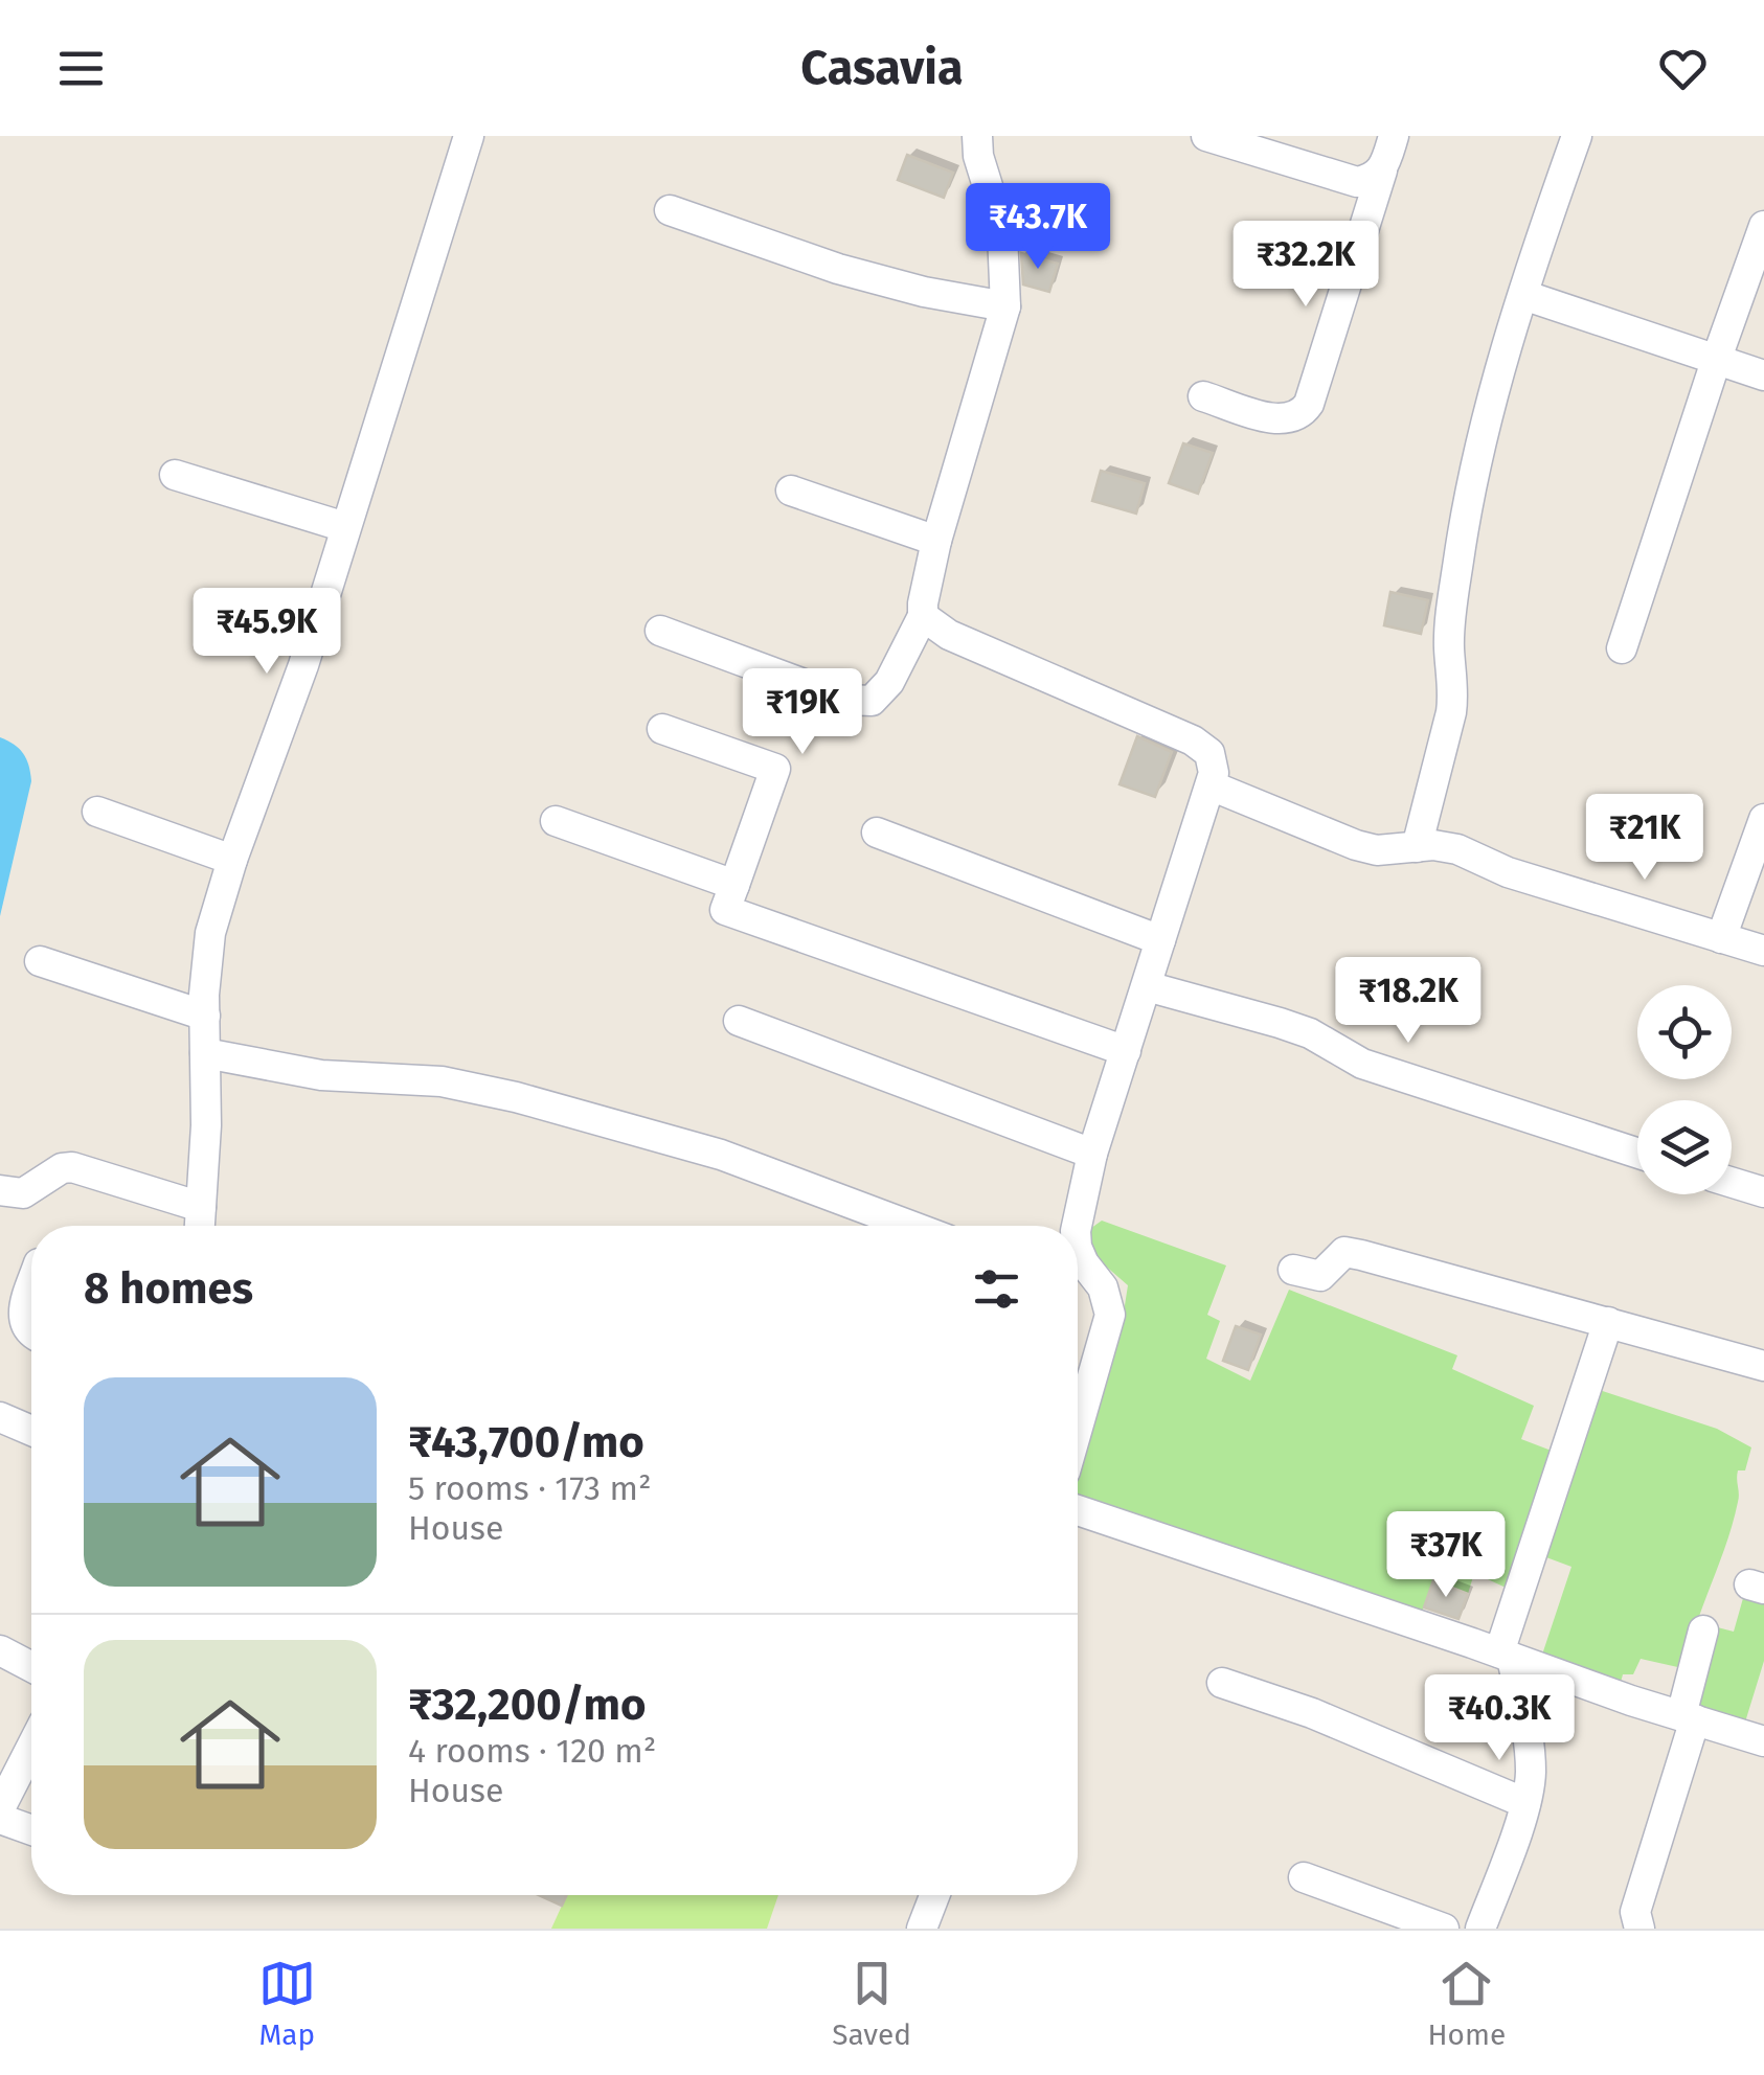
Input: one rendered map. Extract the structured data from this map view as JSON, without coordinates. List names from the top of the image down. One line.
{"page":{"header":"Casavia","price":["₹43.7K","₹32.2K","₹45.9K","₹19K","₹21K","₹18.2K","₹37K","₹40.3K"],"heading":"8 homes","list":[{"name":"₹43,700/mo","note":"5 rooms · 173 m² · House"},{"name":"₹32,200/mo","note":"4 rooms · 120 m² · House"}],"tabs":["Map","Saved","Home"]}}
